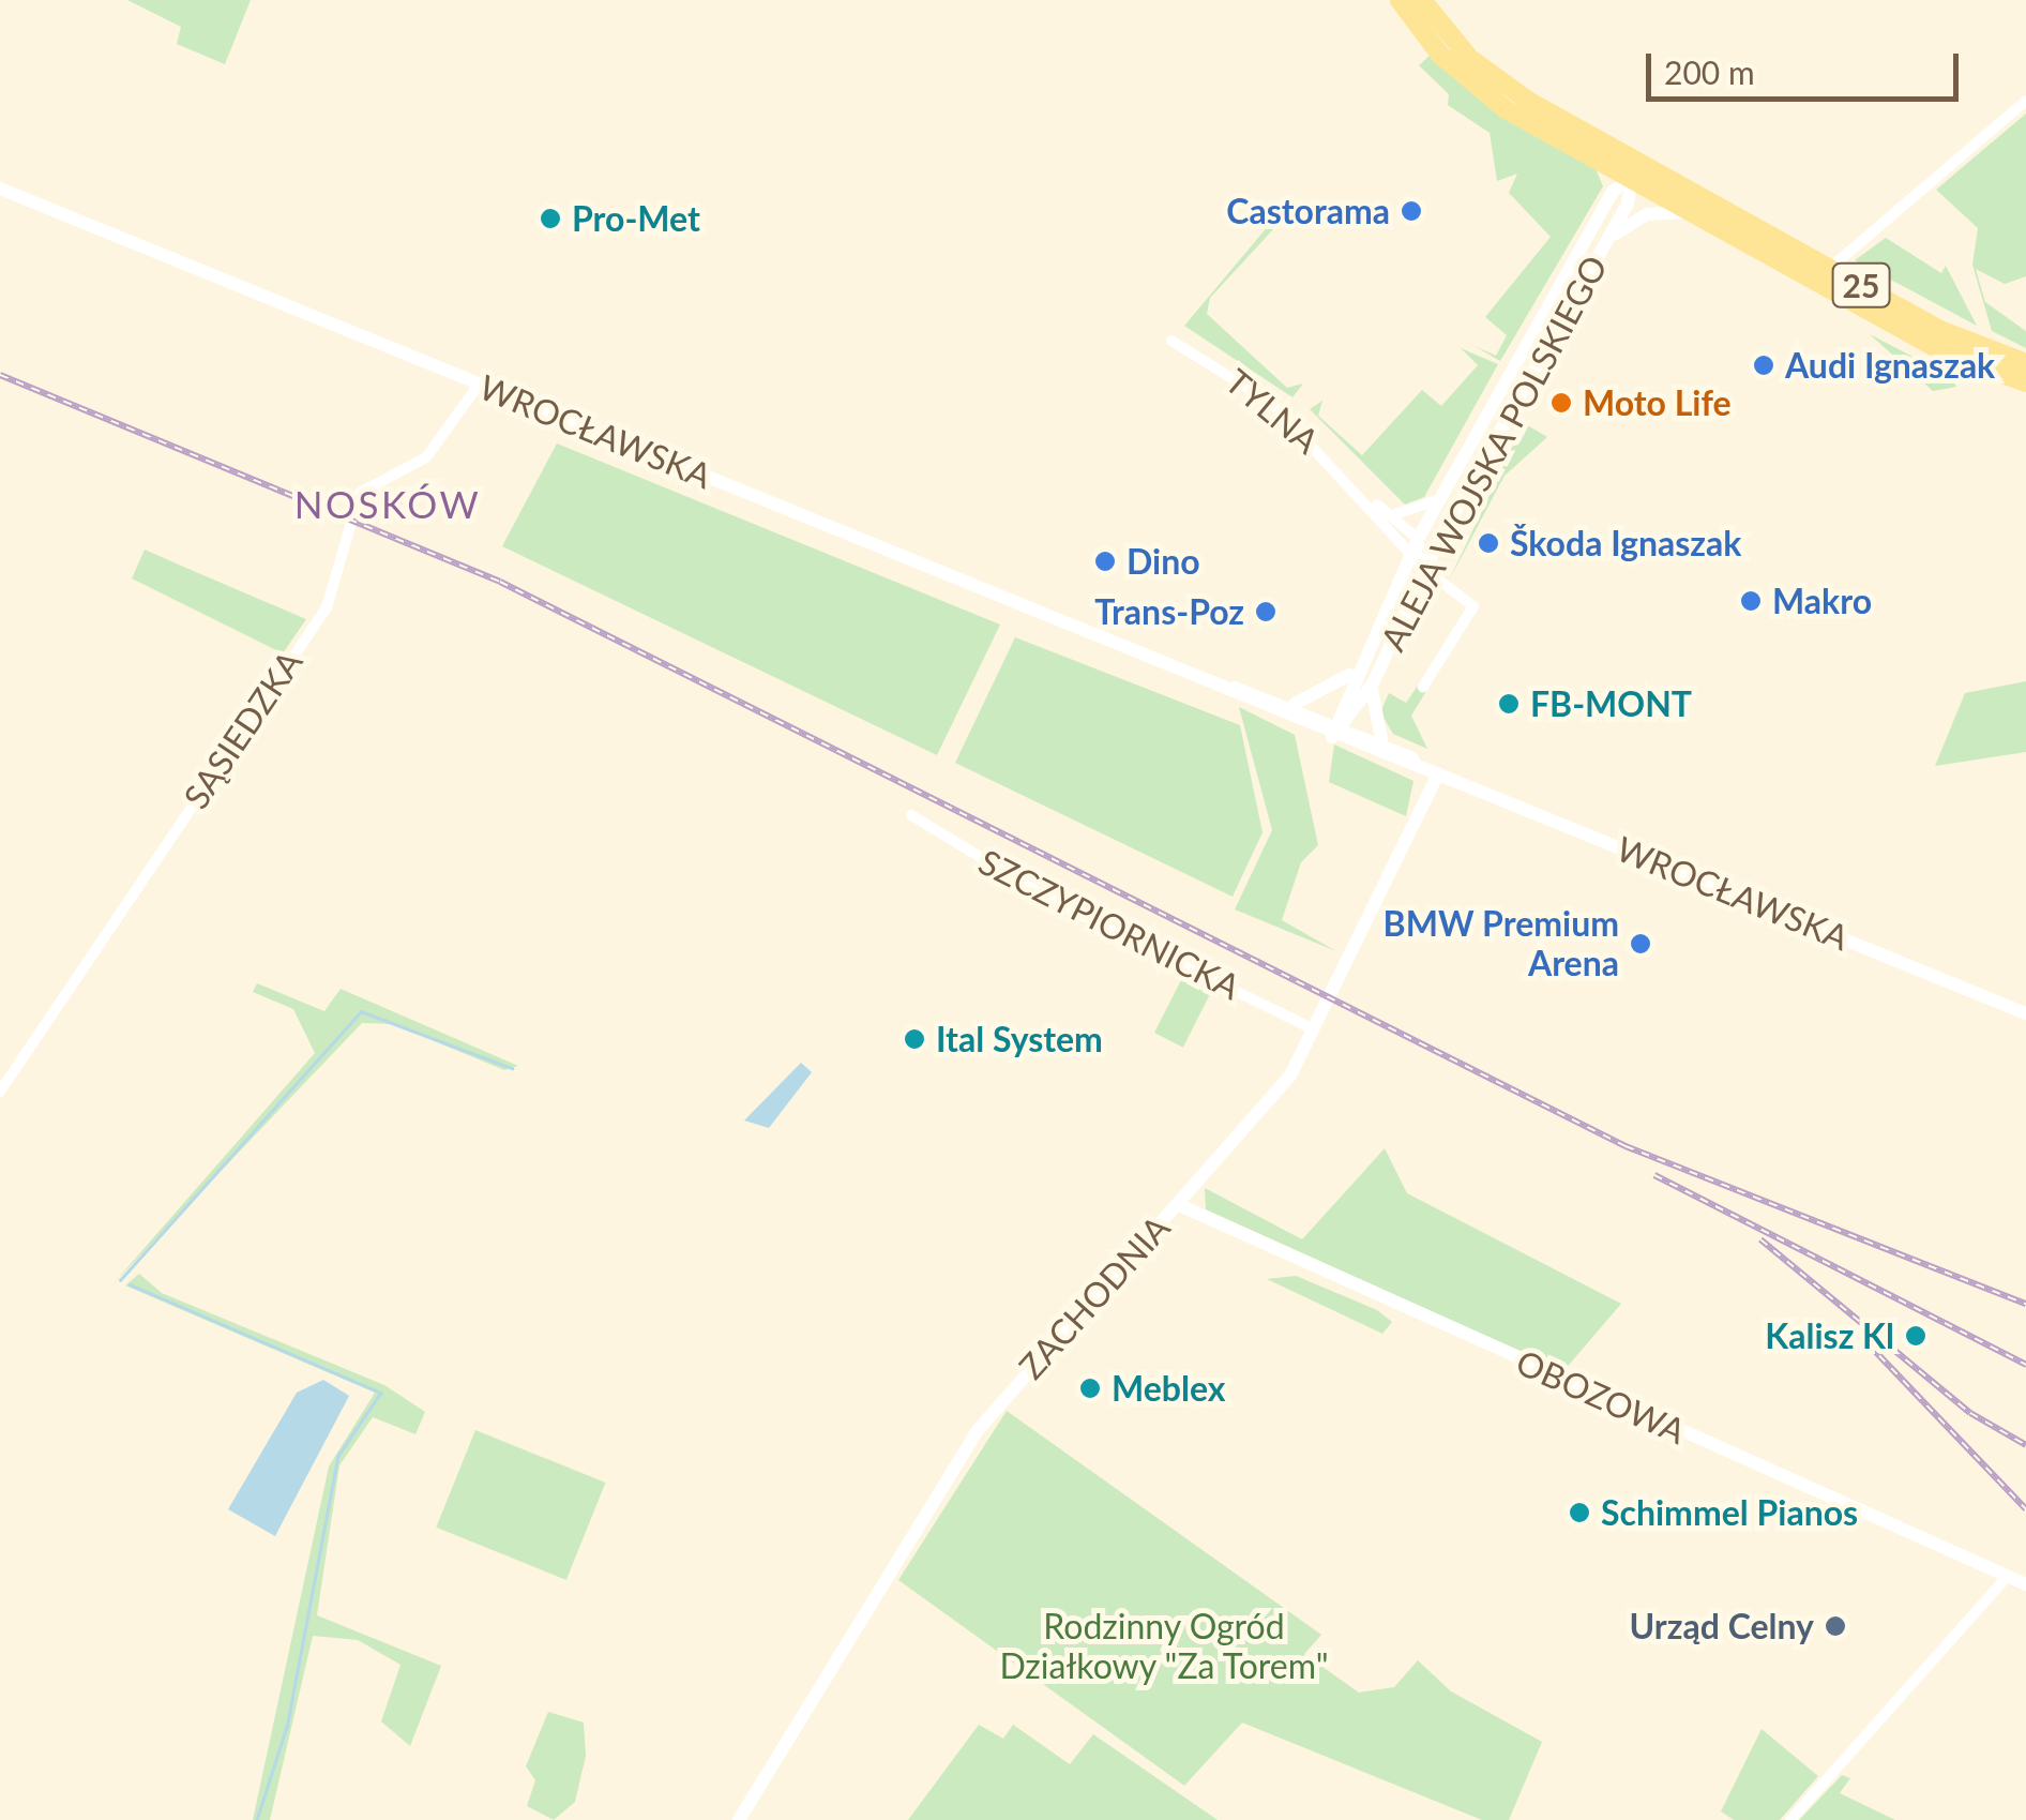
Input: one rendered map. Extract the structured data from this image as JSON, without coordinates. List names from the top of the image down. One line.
{"streets":{"main road":["25"],"street":["TYLNA","WROCŁAWSKA","ALEJA WOJSKA POLSKIEGO","SĄSIEDZKA","SZCZYPIORNICKA","ZACHODNIA","OBOZOWA"]},"crossings":[["25","ALEJA WOJSKA POLSKIEGO"],["TYLNA","ALEJA WOJSKA POLSKIEGO"],["WROCŁAWSKA","ALEJA WOJSKA POLSKIEGO"],["WROCŁAWSKA","SĄSIEDZKA"],["WROCŁAWSKA","ZACHODNIA"],["SZCZYPIORNICKA","ZACHODNIA"],["ZACHODNIA","OBOZOWA"]],"districts":["NOSKÓW"],"parks":["Rodzinny Ogród Działkowy \"Za Torem\""],"places":["Castorama","Pro-Met","Audi Ignaszak","Moto Life","Škoda Ignaszak","Dino","Makro","Trans-Poz","FB-MONT","BMW Premium Arena","Ital System","Kalisz Kl","Meblex","Schimmel Pianos","Urząd Celny"],"scale_bar":"200 m"}
